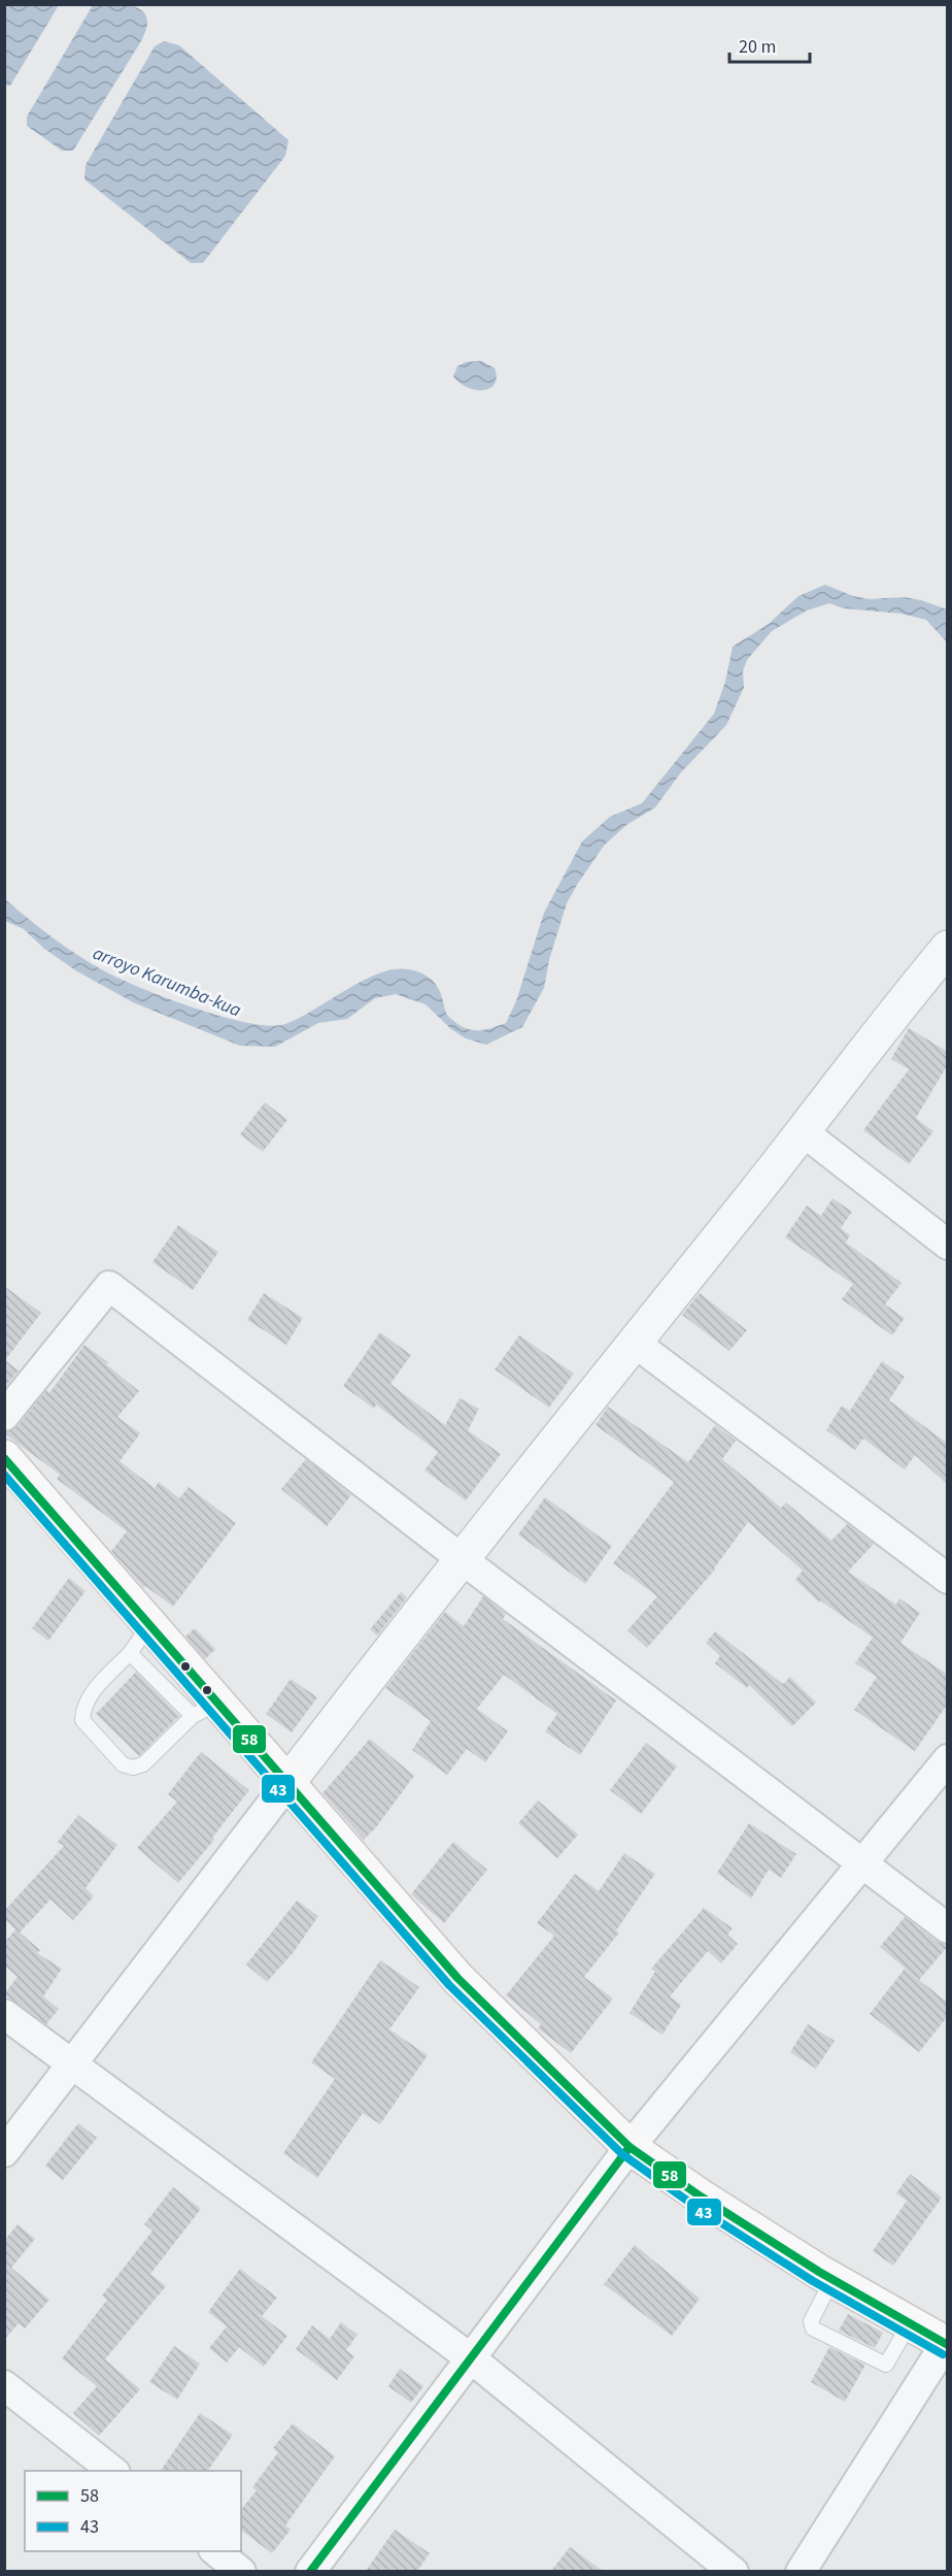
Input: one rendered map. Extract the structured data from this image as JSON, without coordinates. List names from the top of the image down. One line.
{"water":["arroyo Karumba-kua"],"lines":["transit line 58","transit line 43"],"legend":["58","43"],"scale_bar":"20 m"}
